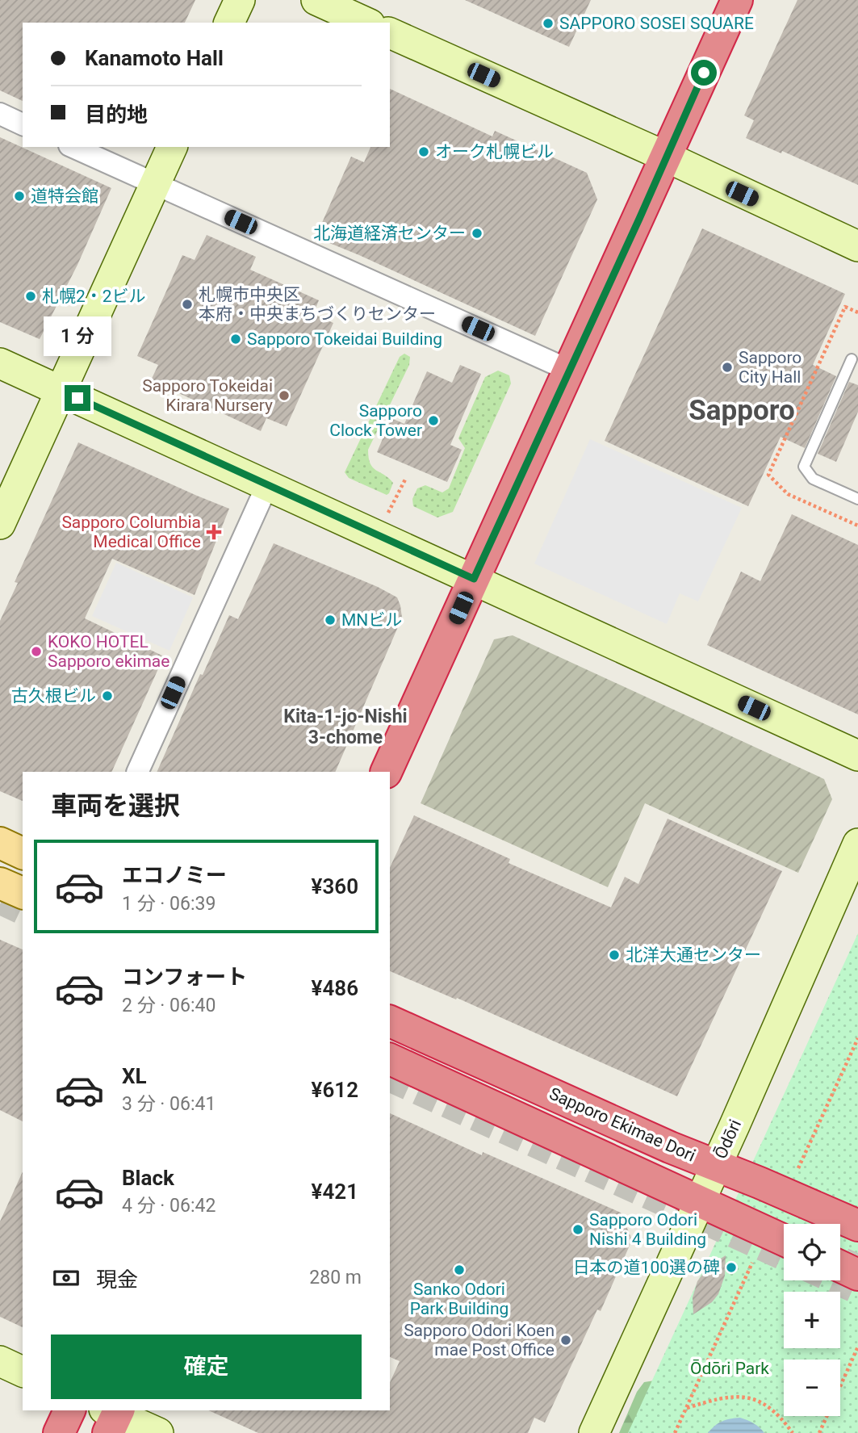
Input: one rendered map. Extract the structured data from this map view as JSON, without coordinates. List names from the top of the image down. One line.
{"streets":{"highway":["Sapporo Ekimae Dori"],"street":["Ōdōri"]},"crossings":[["Sapporo Ekimae Dori","Ōdōri"]],"districts":["Sapporo","Kita-1-jo-Nishi 3-chome"],"parks":["Ōdōri Park"],"places":{"other":["SAPPORO SOSEI SQUARE","オーク札幌ビル","道特会館","北海道経済センター","札幌2・2ビル","札幌市中央区 本府・中央まちづくりセンター","Sapporo Tokeidai Building","Sapporo City Hall","Sapporo Tokeidai Kirara Nursery","Sapporo Clock Tower","MNビル","KOKO HOTEL Sapporo ekimae","古久根ビル","北洋大通センター","Sapporo Odori Nishi 4 Building","日本の道100選の碑","Sanko Odori Park Building","Sapporo Odori Koen mae Post Office"],"health":["Sapporo Columbia Medical Office"]},"page":{"banner":["Kanamoto Hall","目的地"],"bubble":"1 分","heading":"車両を選択","list":[{"name":"エコノミー","note":"1 分 · 06:39","value":"¥360"},{"name":"コンフォート","note":"2 分 · 06:40","value":"¥486"},{"name":"XL","note":"3 分 · 06:41","value":"¥612"},{"name":"Black","note":"4 分 · 06:42","value":"¥421"}],"map_buttons":["+","−"],"pay":["現金","280 m"],"buttons":"確定"}}
